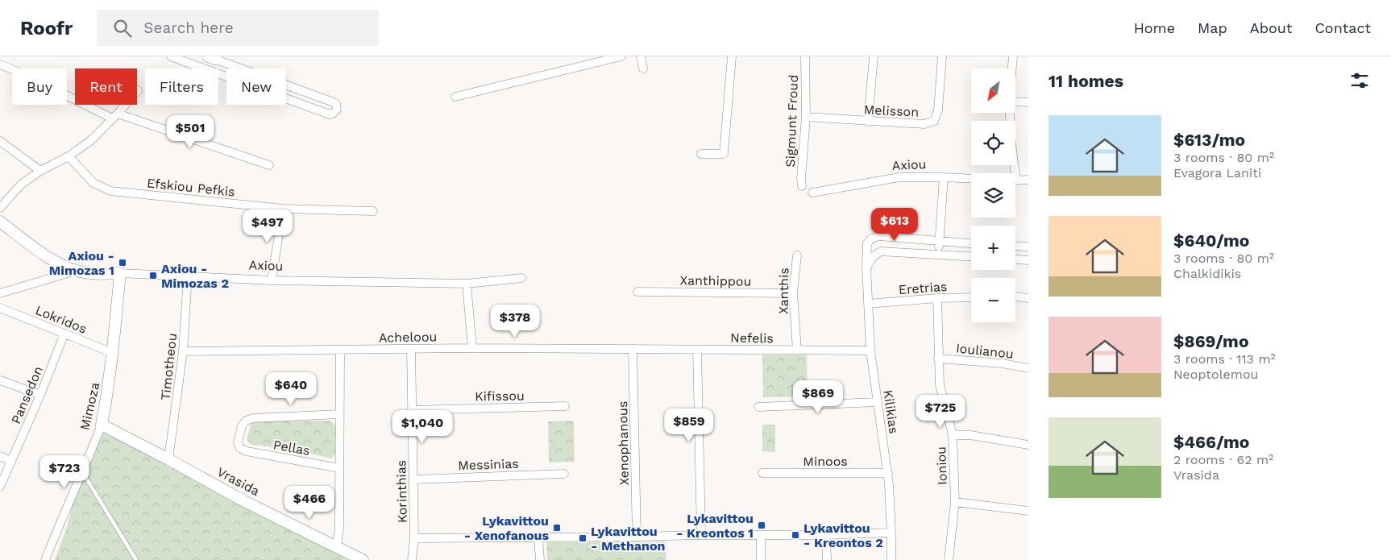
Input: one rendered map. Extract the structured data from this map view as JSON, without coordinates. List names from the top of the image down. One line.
{"streets":{"street":["Melisson","Sigmunt Froud","Axiou","Efskiou Pefkis","Xanthippou","Eretrias","Xanthis","Lokridos","Acheloou","Nefelis","Ioulianou","Timotheou","Pansedon","Kifissou","Mimoza","Kilikias","Xenophanous","Pellas","Minoos","Messinias","Ioniou","Vrasida","Korinthias"]},"crossings":[["Melisson","Sigmunt Froud"],["Axiou","Timotheou"],["Axiou","Mimoza"],["Xanthippou","Xanthis"],["Eretrias","Kilikias"],["Eretrias","Ioniou"],["Xanthis","Nefelis"],["Lokridos","Pansedon"],["Lokridos","Mimoza"],["Acheloou","Nefelis"],["Acheloou","Timotheou"],["Acheloou","Xenophanous"],["Acheloou","Korinthias"],["Nefelis","Kilikias"],["Nefelis","Xenophanous"],["Ioulianou","Ioniou"],["Timotheou","Vrasida"],["Kifissou","Korinthias"],["Mimoza","Vrasida"],["Kilikias","Minoos"],["Messinias","Korinthias"]],"places":{"transit":["Axiou - Mimozas 1","Axiou - Mimozas 2","Lykavittou - Kreontos 1","Lykavittou - Xenofanous","Lykavittou - Kreontos 2","Lykavittou - Methanon"]},"north":"bottom left","page":{"header":"Roofr","search":"Search here","nav":["Home","Map","About","Contact"],"heading":"11 homes","map_buttons":["+","−"],"chip":["Buy","Rent","Filters","New"],"list":[{"name":"$613/mo","note":"3 rooms · 80 m² · Evagora Laniti"},{"name":"$640/mo","note":"3 rooms · 80 m² · Chalkidikis"},{"name":"$869/mo","note":"3 rooms · 113 m² · Neoptolemou"},{"name":"$466/mo","note":"2 rooms · 62 m² · Vrasida"}],"price":["$501","$613","$497","$378","$640","$869","$725","$859","$1,040","$723","$466"]}}
